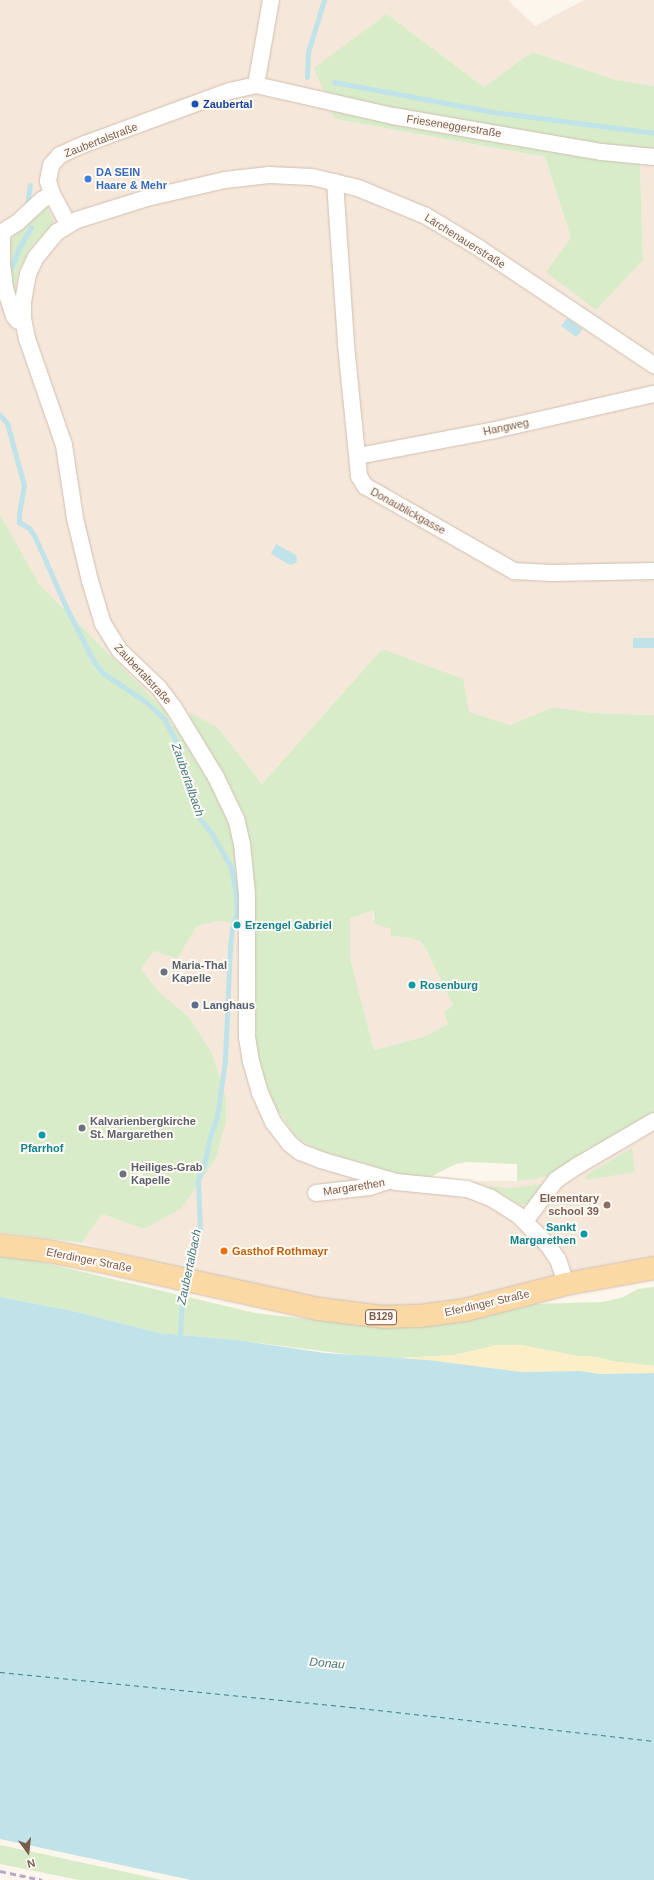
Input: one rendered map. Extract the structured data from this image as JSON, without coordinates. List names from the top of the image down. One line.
{"streets":{"main road":["Eferdinger Straße","B129"],"street":["Frieseneggerstraße","Zaubertalstraße","Lärchenauerstraße","Hangweg","Donaublickgasse","Margarethen"]},"crossings":[["Frieseneggerstraße","Zaubertalstraße"],["Zaubertalstraße","Lärchenauerstraße"],["Zaubertalstraße","Margarethen"],["Zaubertalstraße","Eferdinger Straße"],["Lärchenauerstraße","Donaublickgasse"],["Hangweg","Donaublickgasse"]],"water":["Zaubertalbach","Donau"],"places":["Zaubertal","DA SEIN Haare & Mehr","Erzengel Gabriel","Maria-Thal Kapelle","Rosenburg","Langhaus","Kalvarienbergkirche St. Margarethen","Pfarrhof","Heiliges-Grab Kapelle","Elementary school 39","Sankt Margarethen","Gasthof Rothmayr"],"north":"bottom"}
